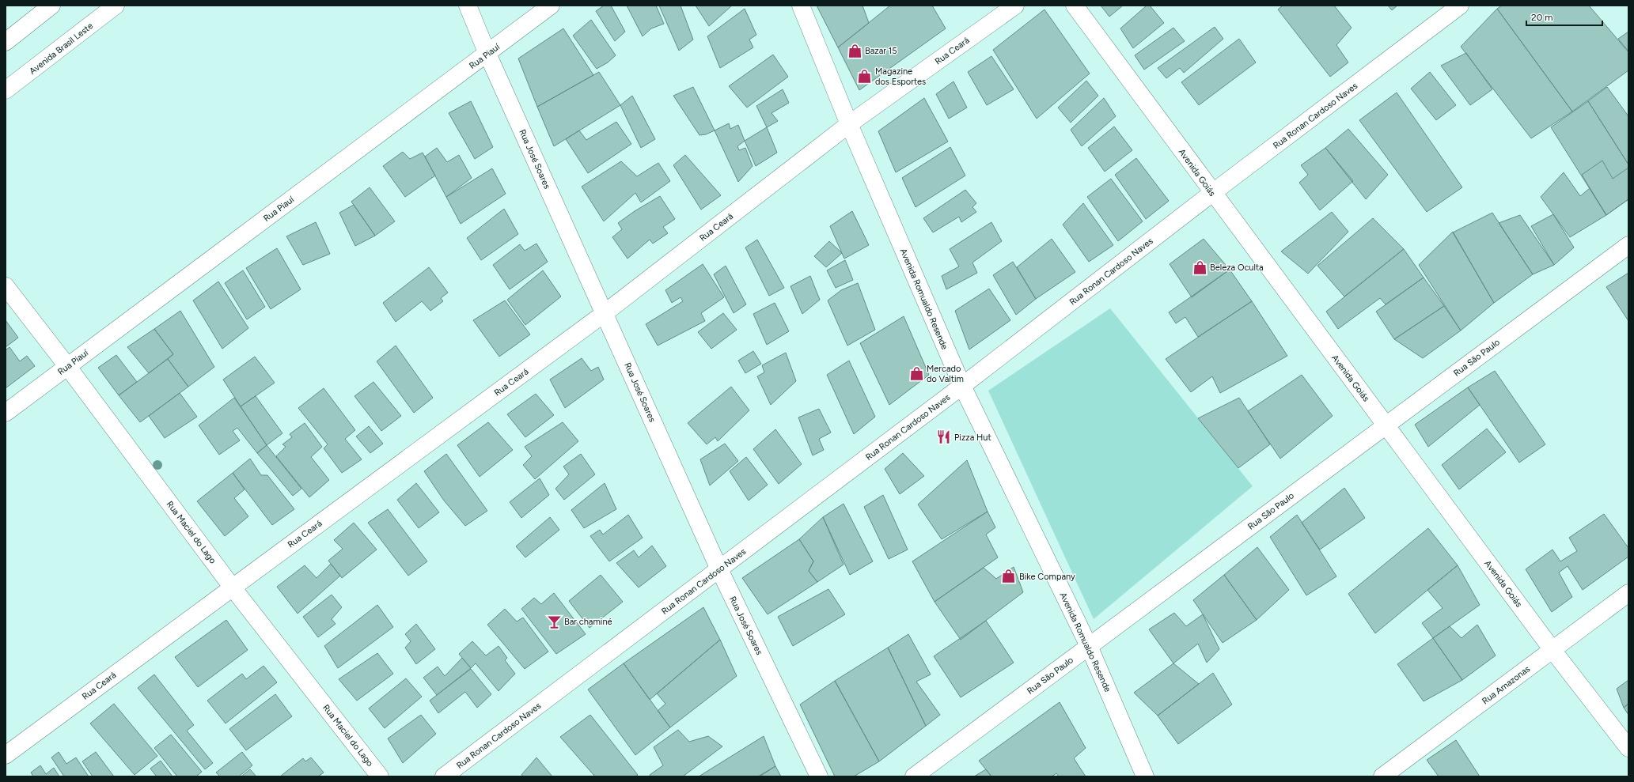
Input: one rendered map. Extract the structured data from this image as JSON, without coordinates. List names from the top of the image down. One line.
{"streets":{"street":["Avenida Brasil Leste","Rua Ceará","Rua Piauí","Rua Ronan Cardoso Naves","Rua José Soares","Avenida Goiás","Avenida Romualdo Resende","Rua São Paulo","Rua Maciel do Lago","Rua Amazonas"]},"crossings":[["Rua Ceará","Rua José Soares"],["Rua Ceará","Avenida Romualdo Resende"],["Rua Ceará","Rua Maciel do Lago"],["Rua Piauí","Rua José Soares"],["Rua Piauí","Rua Maciel do Lago"],["Rua Ronan Cardoso Naves","Rua José Soares"],["Rua Ronan Cardoso Naves","Avenida Goiás"],["Rua Ronan Cardoso Naves","Avenida Romualdo Resende"],["Avenida Goiás","Rua São Paulo"],["Avenida Goiás","Rua Amazonas"],["Avenida Romualdo Resende","Rua São Paulo"]],"places":{"shop":["Bazar 15","Magazine dos Esportes","Beleza Oculta","Mercado do Valtim","Bike Company"],"restaurant":["Pizza Hut"],"bar":["Bar chaminé"]},"scale_bar":"20 m"}
